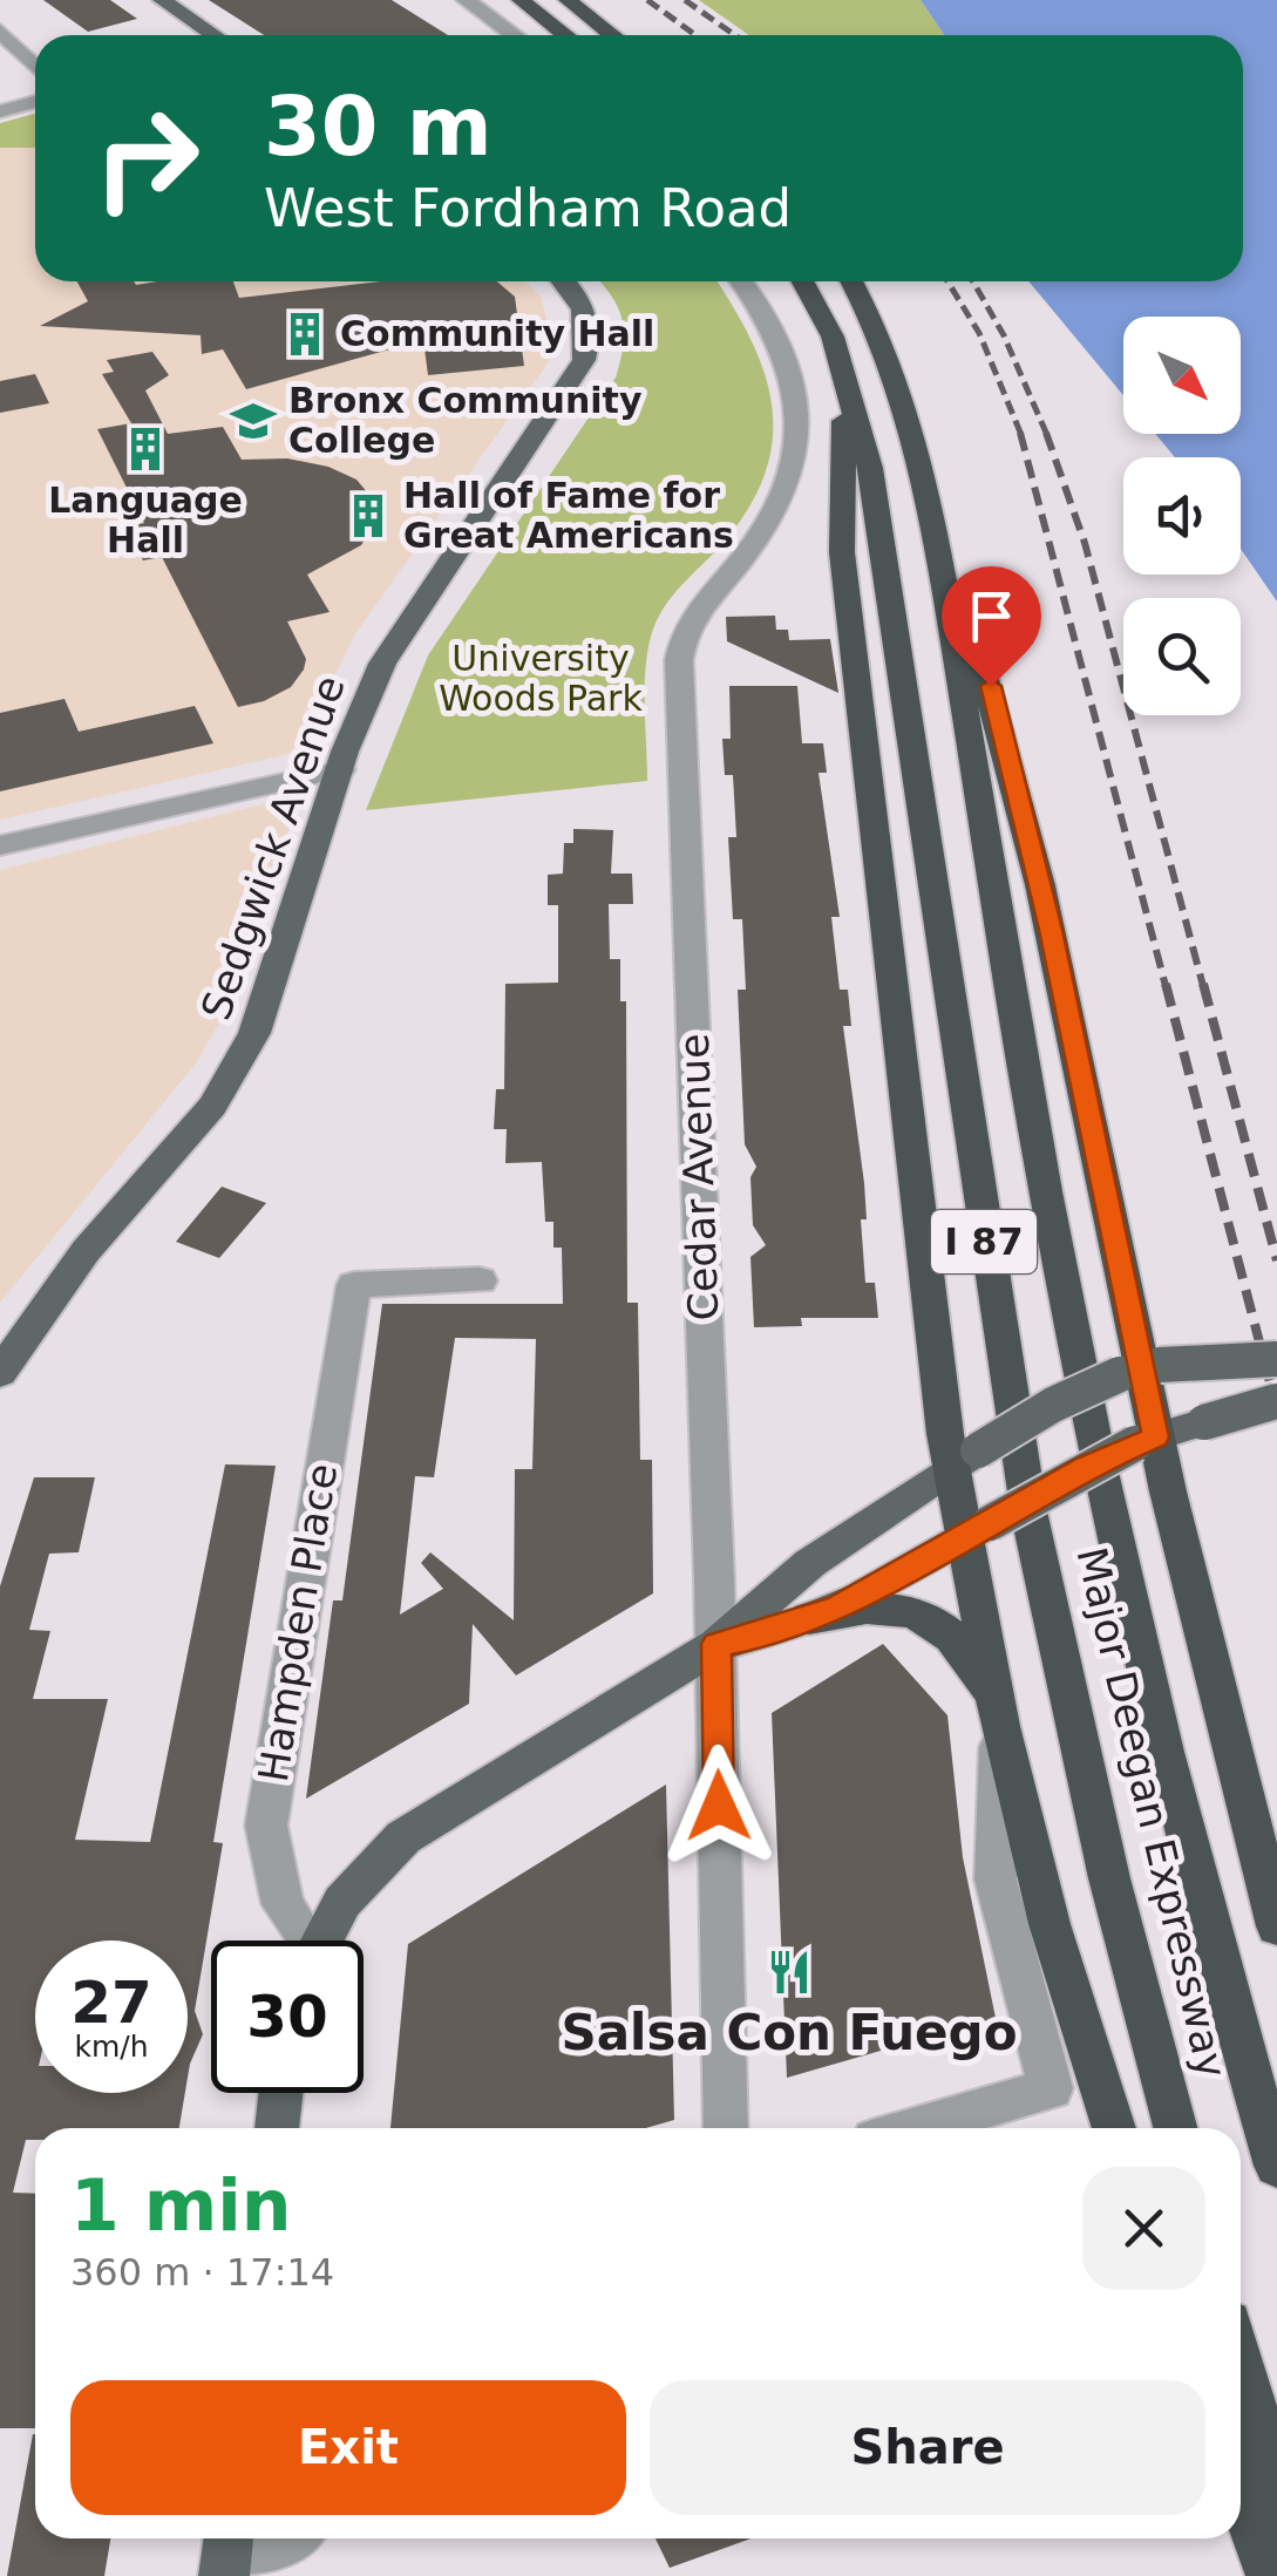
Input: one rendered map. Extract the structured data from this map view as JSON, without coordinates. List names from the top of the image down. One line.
{"streets":{"highway":["I 87","Major Deegan Expressway"],"main road":["Sedgwick Avenue"],"street":["Cedar Avenue","Hampden Place"]},"parks":["University Woods Park"],"places":{"building":["Community Hall","Language Hall","Hall of Fame for Great Americans"],"school or university":["Bronx Community College"],"restaurant":["Salsa Con Fuego"]},"north":"bottom right","page":{"turn":["30 m","West Fordham Road"],"speed":"27 km/h","limit":"30","heading":["1 min","360 m · 17:14"],"buttons":["Exit","Share"]}}
